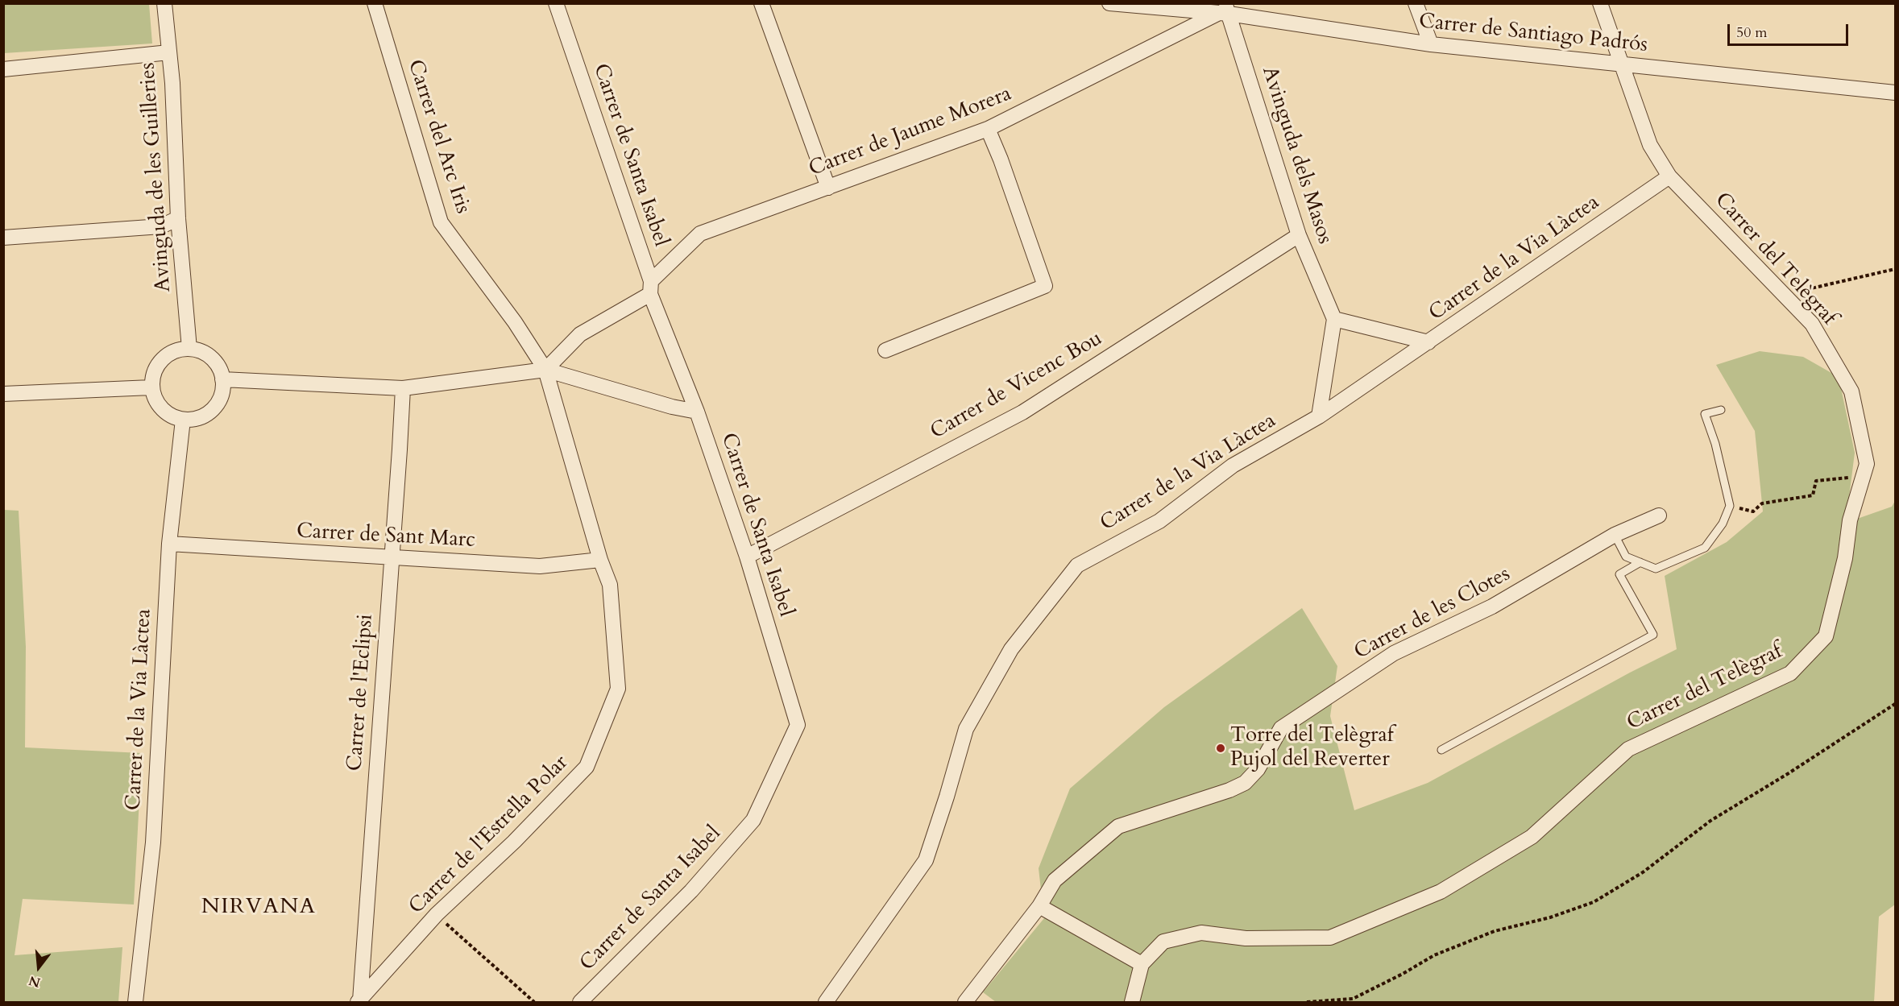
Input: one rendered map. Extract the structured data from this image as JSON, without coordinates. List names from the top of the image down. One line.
{"streets":{"street":["Carrer de Santiago Padrós","Carrer de Jaume Morera","Carrer del Arc Iris","Carrer de Santa Isabel","Avinguda dels Masos","Avinguda de les Guilleries","Carrer de la Via Làctea","Carrer del Telègraf","Carrer de Vicenc Bou","Carrer de Sant Marc","Carrer de les Clotes","Carrer de l'Eclipsi","Carrer de l'Estrella Polar"]},"crossings":[["Carrer de Santiago Padrós","Carrer de Jaume Morera"],["Carrer de Santiago Padrós","Avinguda dels Masos"],["Carrer de Santiago Padrós","Carrer del Telègraf"],["Carrer de Jaume Morera","Carrer del Arc Iris"],["Carrer de Jaume Morera","Carrer de Santa Isabel"],["Carrer de Jaume Morera","Avinguda dels Masos"],["Carrer de Jaume Morera","Carrer de l'Estrella Polar"],["Carrer del Arc Iris","Carrer de l'Estrella Polar"],["Carrer de Santa Isabel","Carrer de Vicenc Bou"],["Avinguda dels Masos","Carrer de Vicenc Bou"],["Avinguda de les Guilleries","Carrer de la Via Làctea"],["Carrer de la Via Làctea","Carrer del Telègraf"],["Carrer de la Via Làctea","Carrer de Sant Marc"],["Carrer de Sant Marc","Carrer de l'Eclipsi"],["Carrer de Sant Marc","Carrer de l'Estrella Polar"],["Carrer de l'Eclipsi","Carrer de l'Estrella Polar"]],"districts":["NIRVANA"],"places":["Torre del Telègraf Pujol del Reverter"],"scale_bar":"50 m","north":"bottom"}
